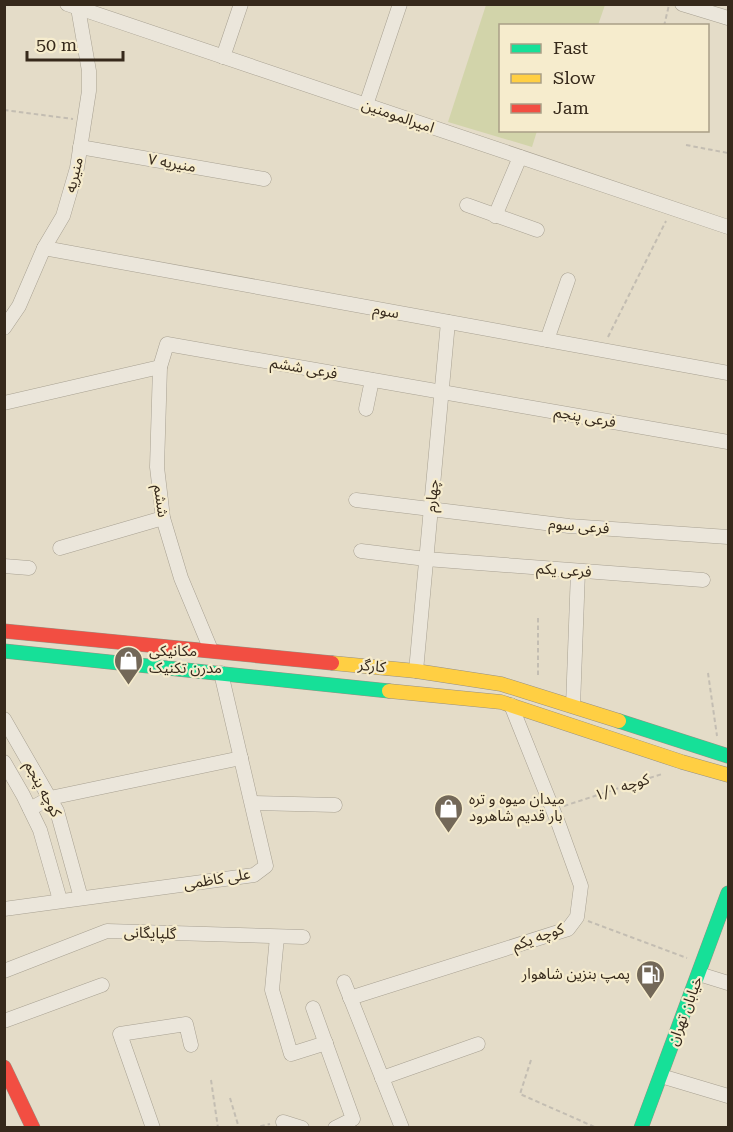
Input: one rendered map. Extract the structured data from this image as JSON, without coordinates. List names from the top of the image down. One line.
{"streets":{"main road":["کارگر","خیابان تهران"],"street":["امیرالمومنین","منیریه ۷","منیریه","سوم","فرعی ششم","فرعی پنجم","چهارم","ششم","فرعی سوم","فرعی یکم","کوچه پنجم","علی کاظمی","گلپایگانی","کوچه یکم"],"path":["کوچه ۱/۱"]},"crossings":[["امیرالمومنین","منیریه"],["منیریه ۷","منیریه"],["منیریه","سوم"],["سوم","چهارم"],["فرعی ششم","فرعی پنجم"],["فرعی ششم","چهارم"],["فرعی ششم","ششم"],["فرعی پنجم","چهارم"],["چهارم","فرعی سوم"],["چهارم","فرعی یکم"],["چهارم","کارگر"],["ششم","کارگر"],["کارگر","علی کاظمی"],["کارگر","کوچه یکم"],["کوچه ۱/۱","کوچه یکم"],["کوچه پنجم","علی کاظمی"]],"places":{"shop":["مکانیکی مدرن تکنیک","میدان میوه و تره بار قدیم شاهرود"],"fuel station":["پمپ بنزین شاهوار"]},"legend":["Fast","Slow","Jam"],"scale_bar":"50 m"}
